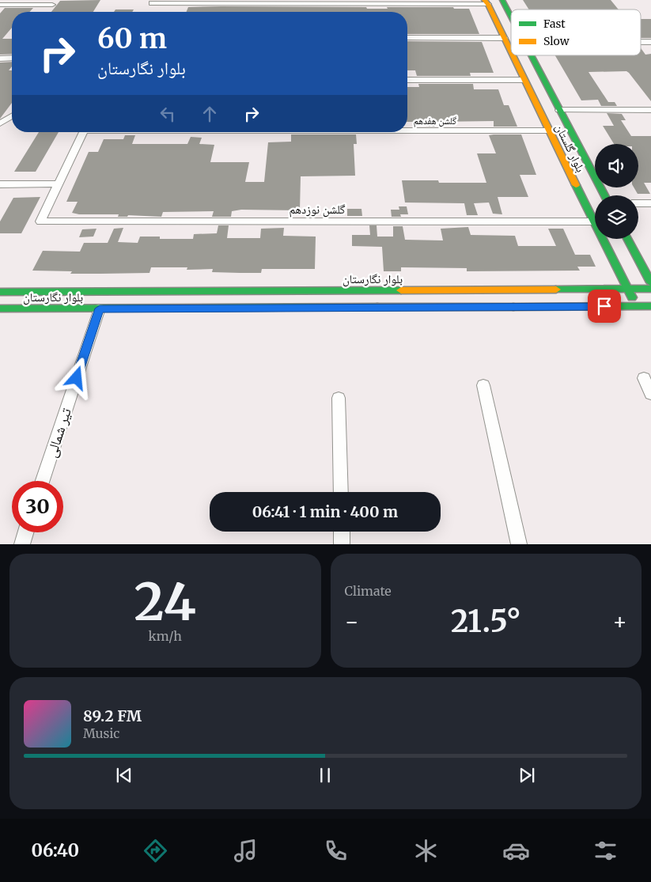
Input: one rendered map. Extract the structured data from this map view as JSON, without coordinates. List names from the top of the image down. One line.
{"streets":{"street":["گلشن هفدهم","بلوار گلستان","گلشن نوزدهم","بلوار نگارستان","تیر شمالی"]},"crossings":[["گلشن هفدهم","بلوار گلستان"],["بلوار گلستان","گلشن نوزدهم"],["بلوار گلستان","بلوار نگارستان"],["بلوار نگارستان","تیر شمالی"]],"legend":["Fast","Slow"],"page":{"turn":["60 m","بلوار نگارستان"],"limit":"30","trip":"06:41 · 1 min · 400 m","tile":[["24","km/h"],"Climate"],"heat":["−","21.5°","+"],"song":["89.2 FM","Music"],"tabs":"06:40"}}
